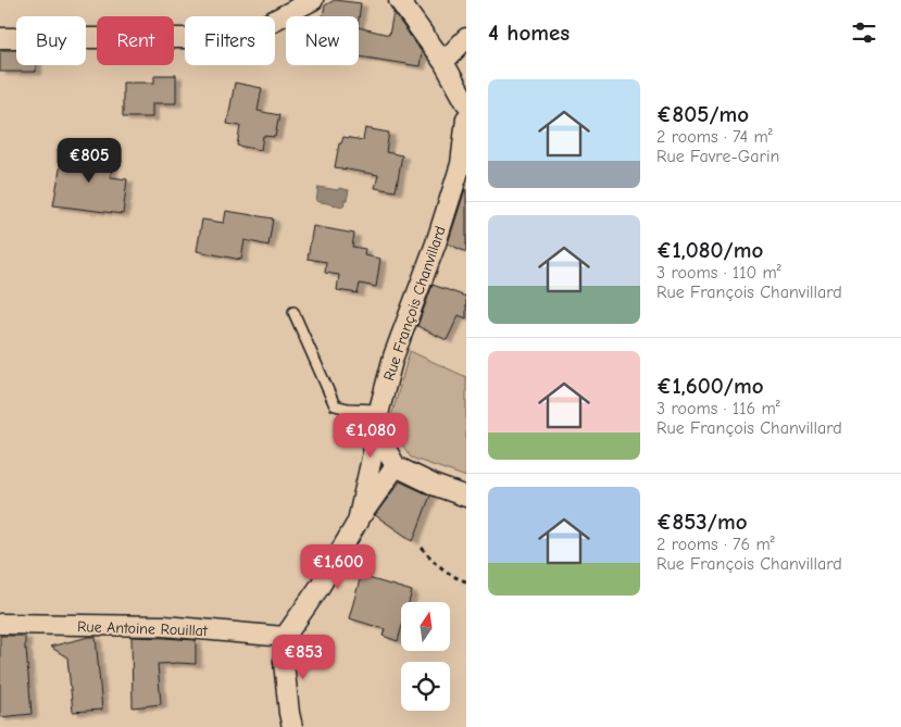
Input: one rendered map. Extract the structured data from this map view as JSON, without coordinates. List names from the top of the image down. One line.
{"streets":{"street":["Rue François Chanvillard","Rue Antoine Rouillat"]},"crossings":[["Rue François Chanvillard","Rue Antoine Rouillat"]],"north":"top","page":{"heading":"4 homes","chip":["Buy","Rent","Filters","New"],"list":[{"name":"€805/mo","note":"2 rooms · 74 m² · Rue Favre-Garin"},{"name":"€1,080/mo","note":"3 rooms · 110 m² · Rue François Chanvillard"},{"name":"€1,600/mo","note":"3 rooms · 116 m² · Rue François Chanvillard"},{"name":"€853/mo","note":"2 rooms · 76 m² · Rue François Chanvillard"}],"price":["€805","€1,080","€1,600","€853"]}}
